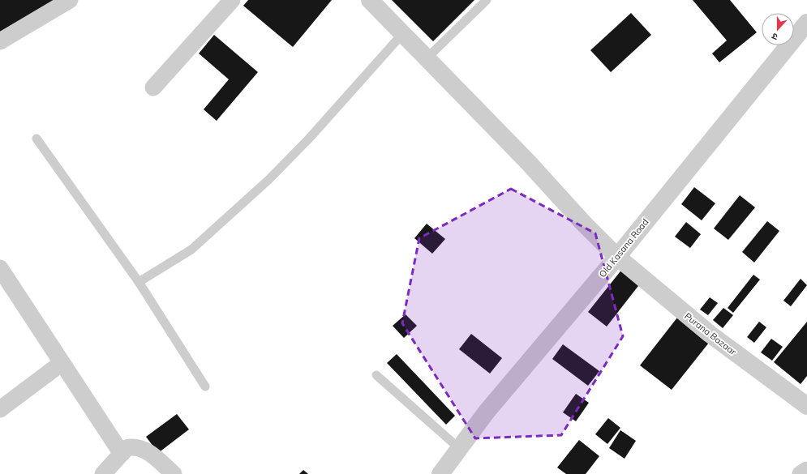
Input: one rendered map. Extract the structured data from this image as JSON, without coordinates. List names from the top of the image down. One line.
{"streets":{"street":["Old Kasana Road","Purana Bazaar"]},"crossings":[["Old Kasana Road","Purana Bazaar"]],"north":"bottom"}
